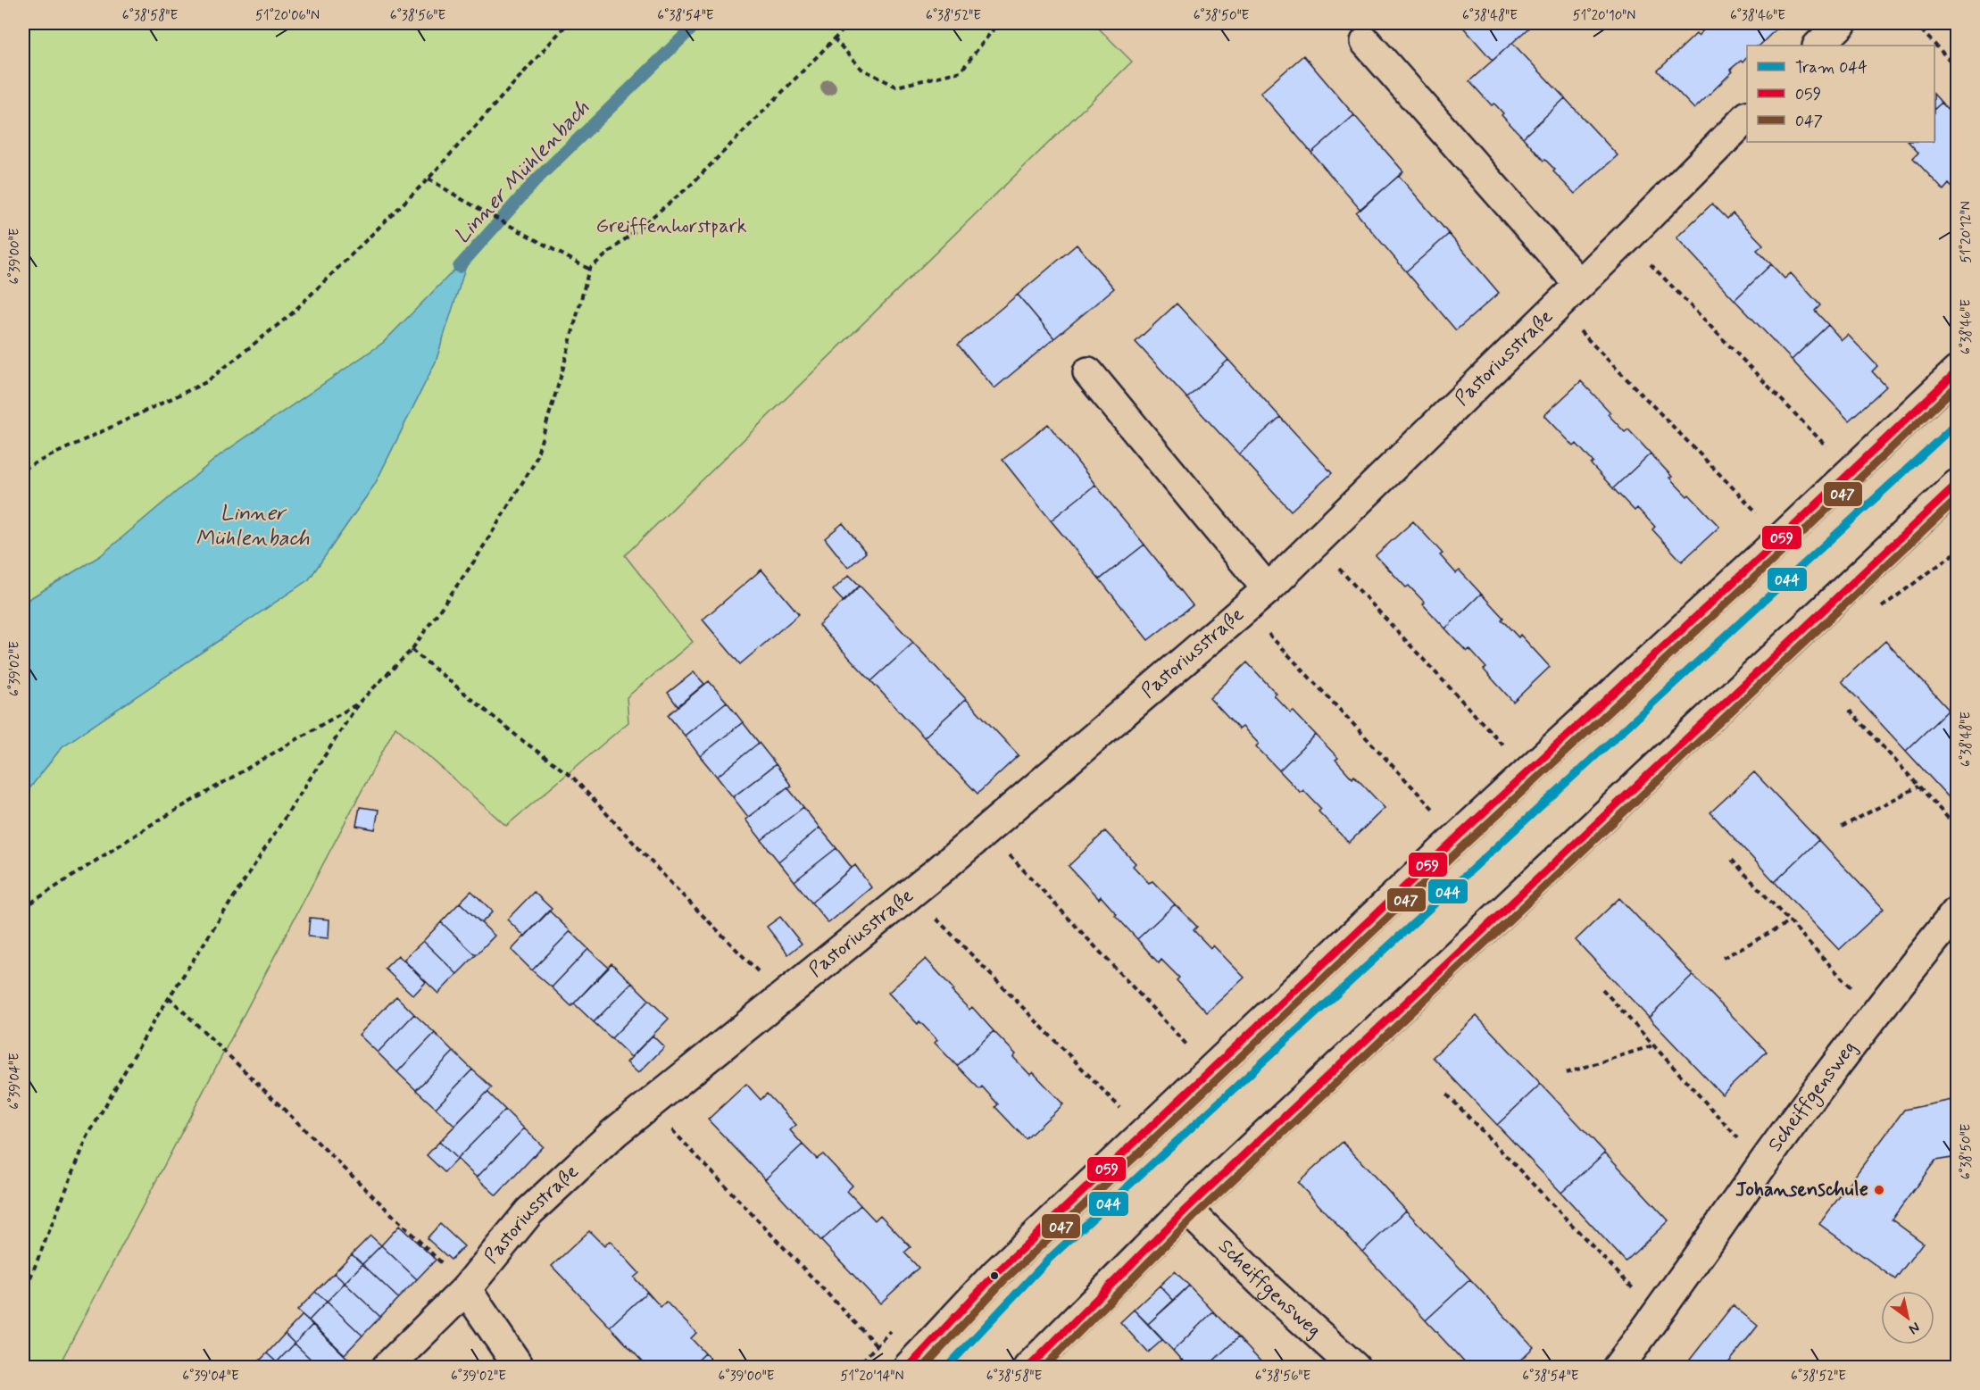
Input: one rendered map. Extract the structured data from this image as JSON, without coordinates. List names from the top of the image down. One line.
{"streets":{"street":["Pastoriusstraße","Scheiffgensweg"]},"water":["Linner Mühlenbach"],"parks":["Greiffenhorstpark"],"places":["Johansenschule"],"lines":["transit line 059","transit line 047","tram line 044"],"legend":["Tram 044","059","047"],"north":"bottom right","coordinates":["6°38'58\"E","51°20'06\"N","6°38'56\"E","6°38'54\"E","6°38'52\"E","6°38'50\"E","6°38'48\"E","51°20'10\"N","6°38'46\"E","51°20'12\"N","6°39'00\"E","6°39'02\"E","6°39'04\"E","51°20'14\"N"]}
